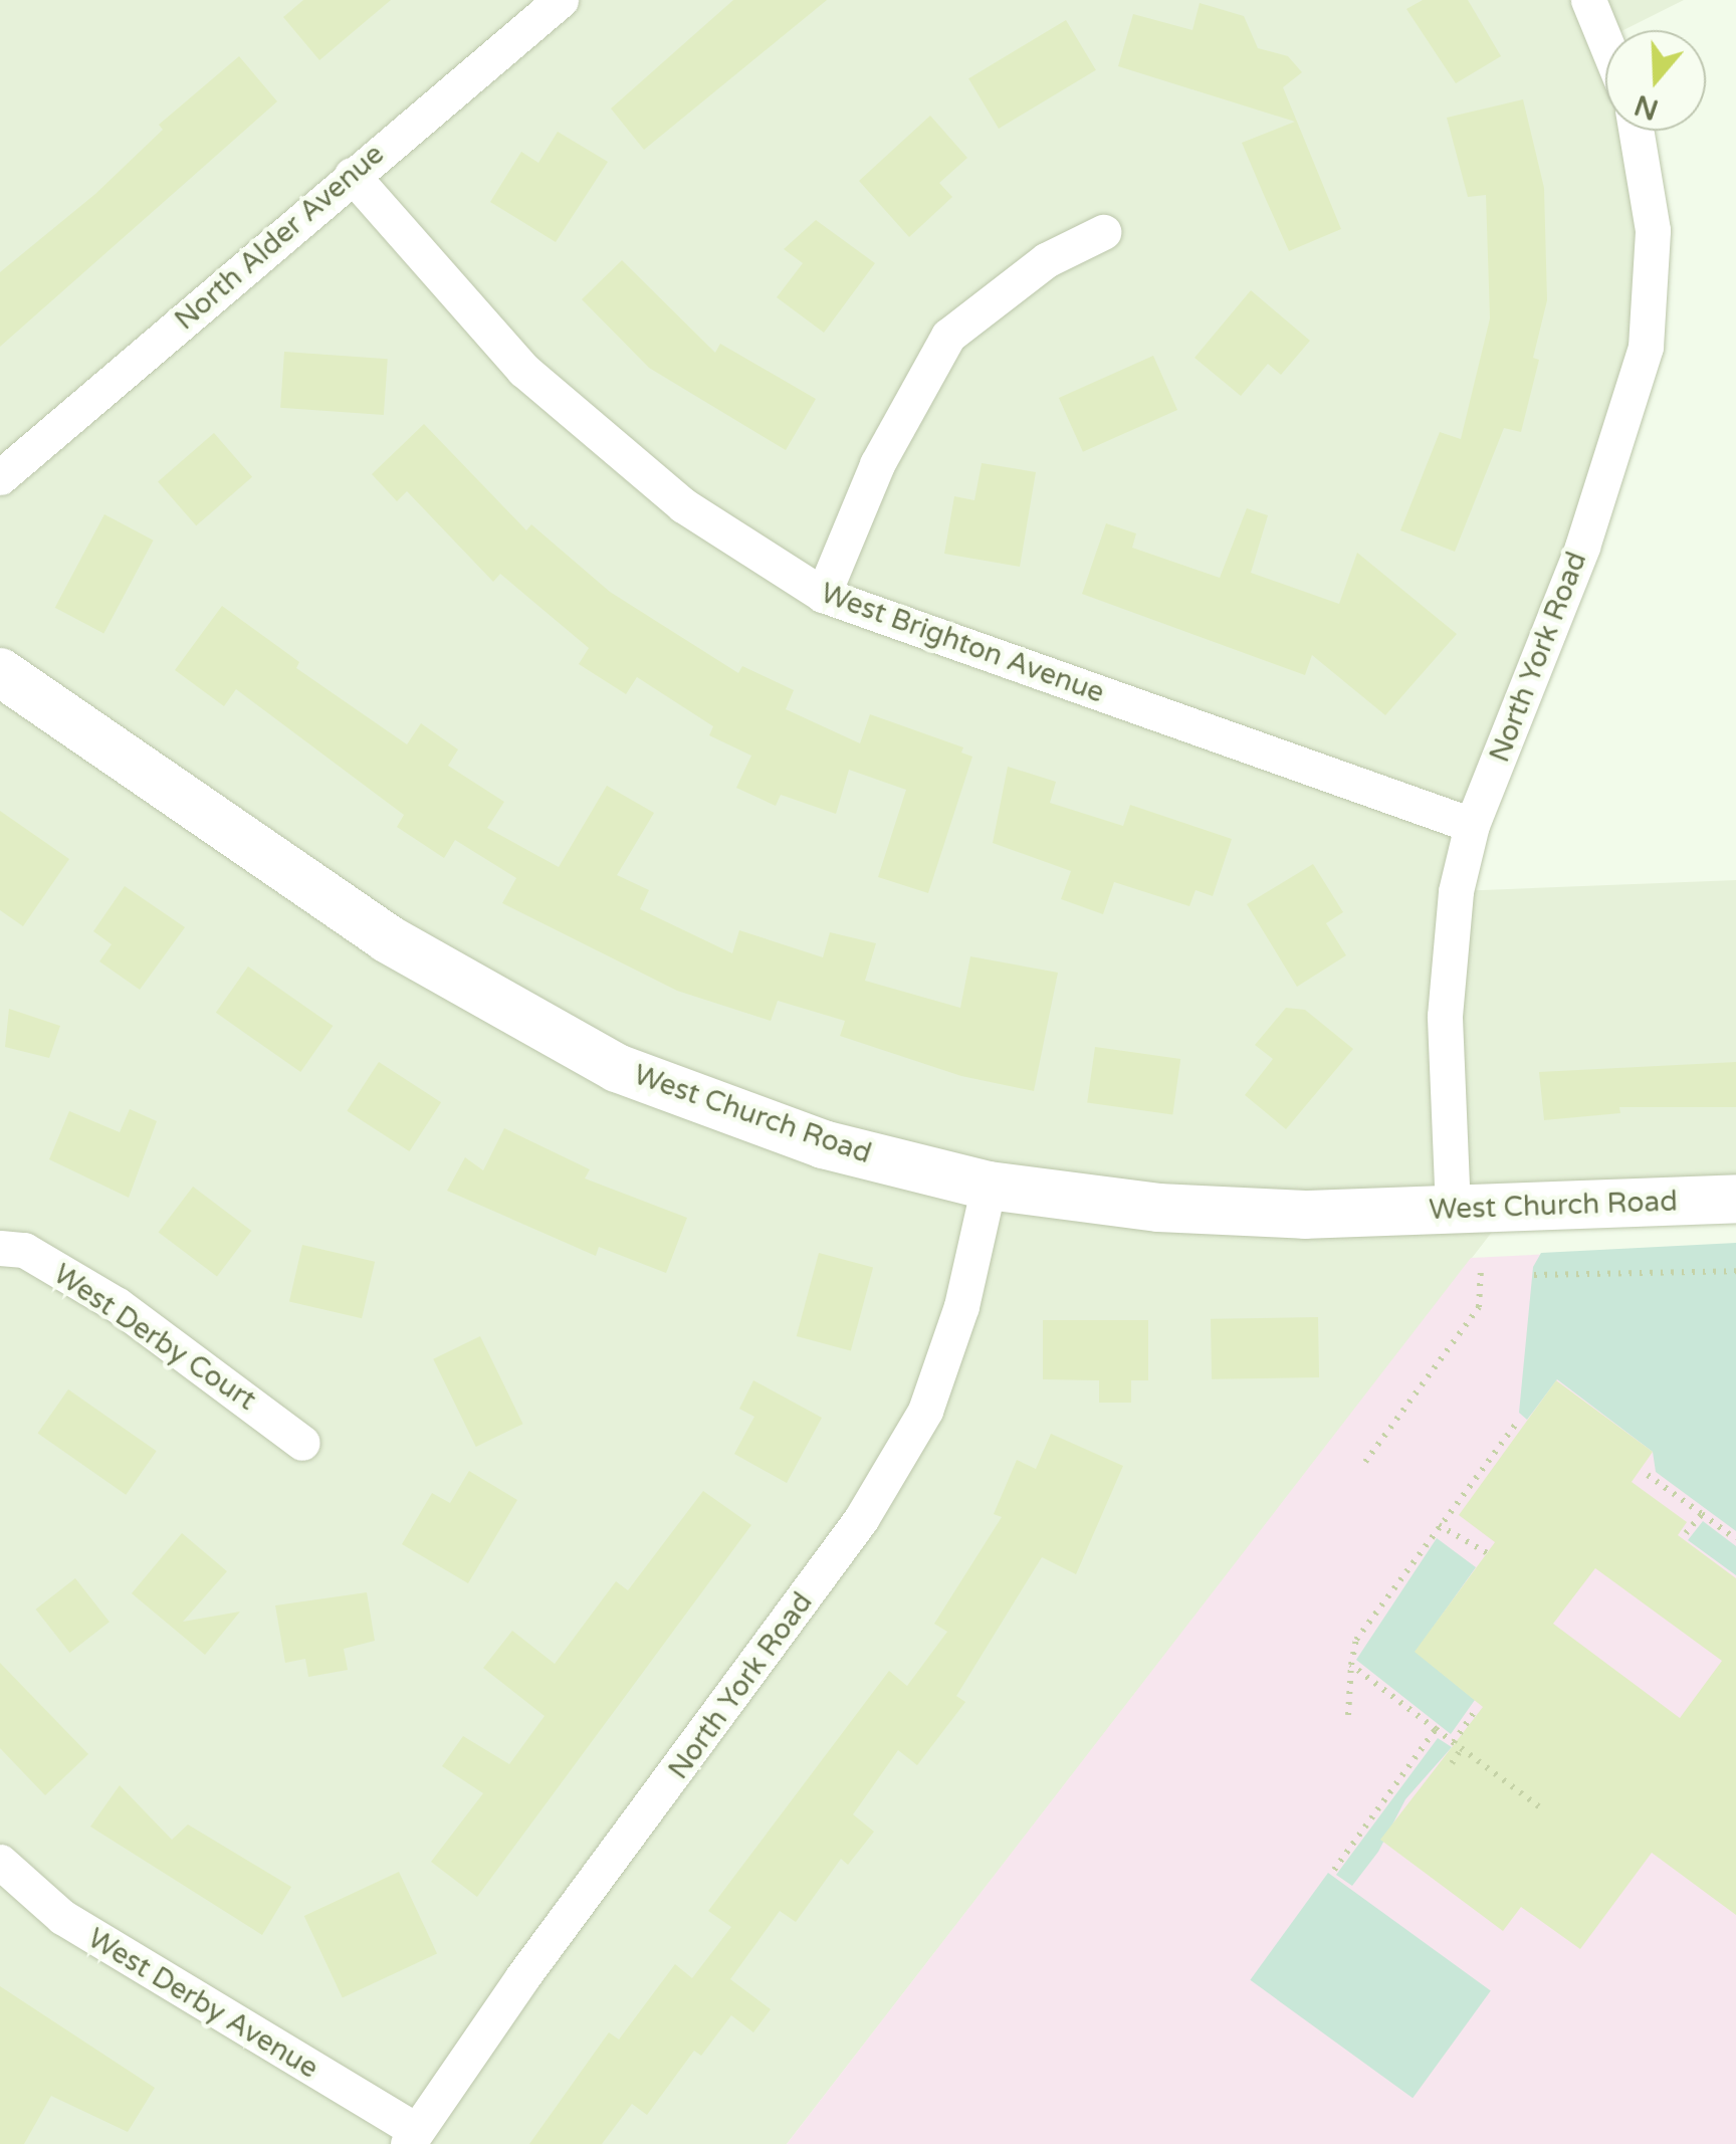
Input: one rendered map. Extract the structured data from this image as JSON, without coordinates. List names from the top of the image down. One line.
{"streets":{"main road":["West Church Road"],"street":["North Alder Avenue","West Brighton Avenue","North York Road","West Derby Court","West Derby Avenue"]},"crossings":[["North Alder Avenue","West Brighton Avenue"],["West Brighton Avenue","North York Road"],["North York Road","West Church Road"],["North York Road","West Derby Avenue"]],"north":"bottom"}
